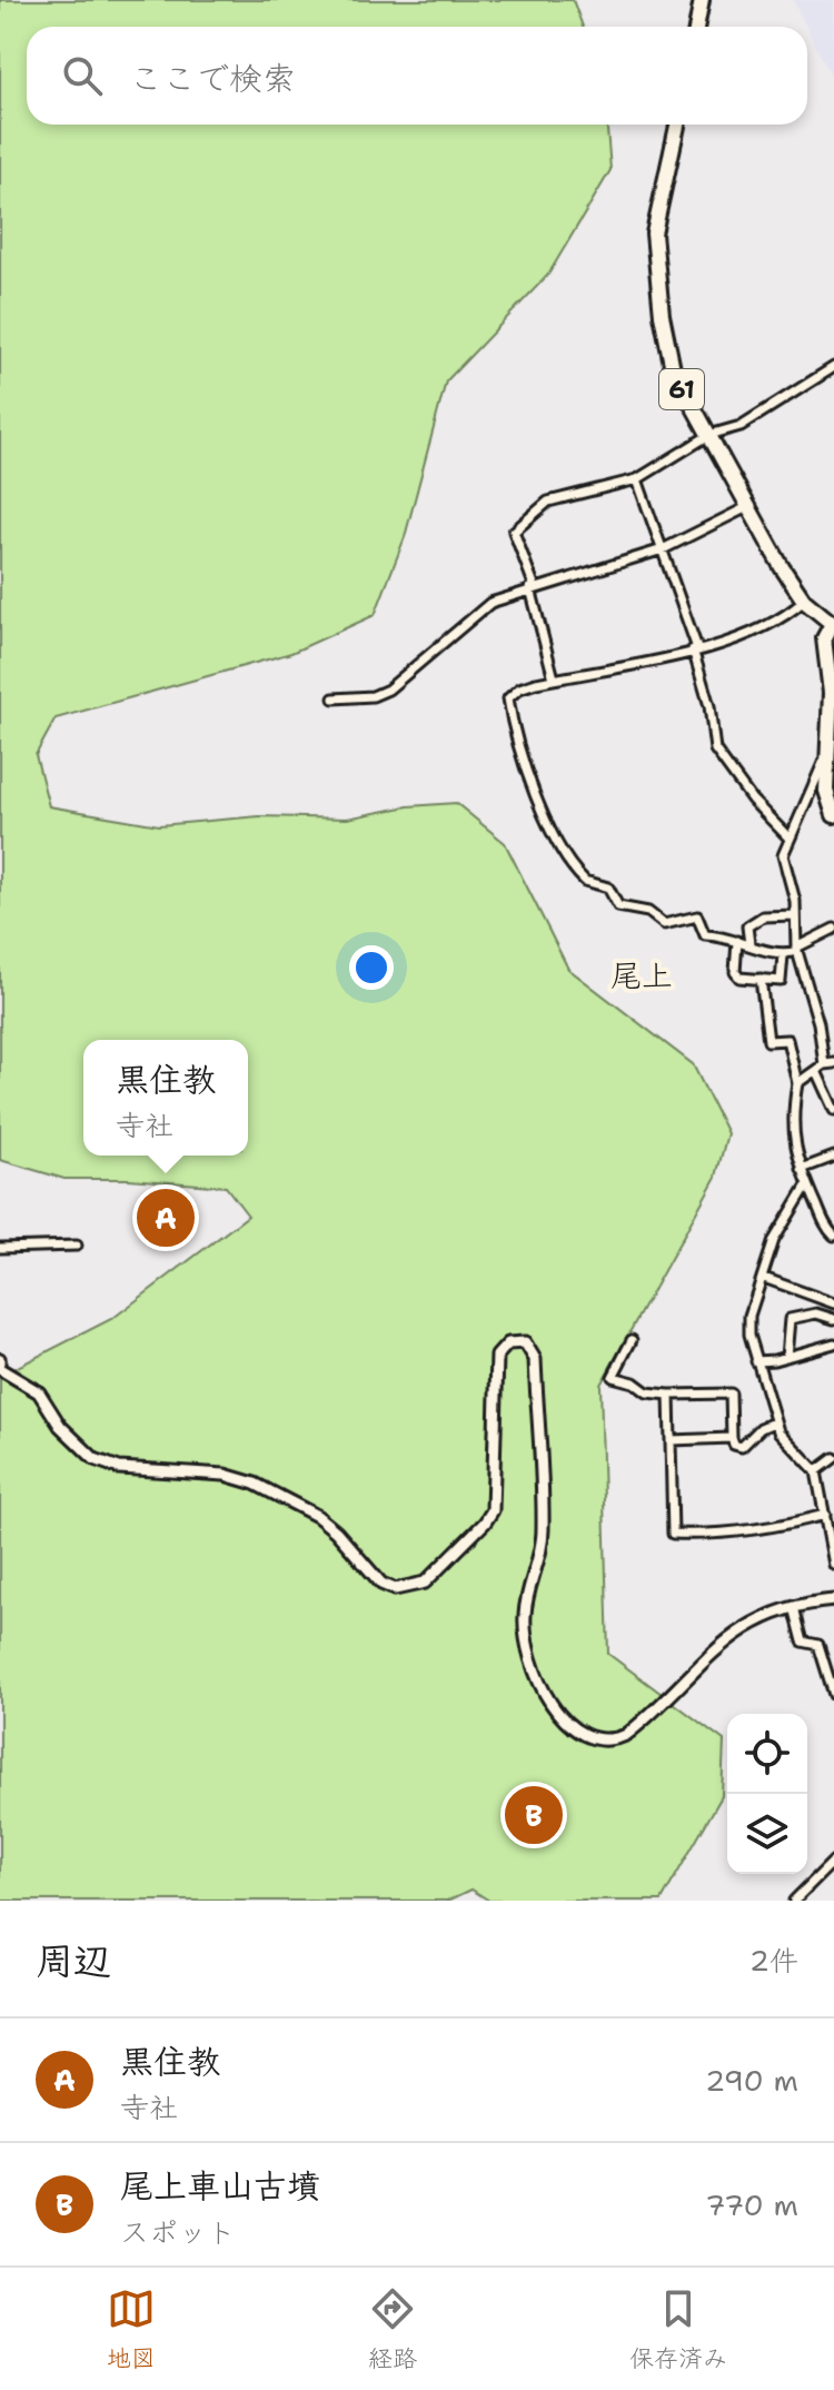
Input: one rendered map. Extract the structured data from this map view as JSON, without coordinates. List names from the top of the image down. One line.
{"streets":{"main road":["61"]},"districts":["尾上"],"page":{"search":"ここで検索","popup":["黒住教","寺社"],"pins":["A","B"],"heading":["周辺","2件"],"list":[{"mark":"A","name":"黒住教","note":"寺社","value":"290 m"},{"mark":"B","name":"尾上車山古墳","note":"スポット","value":"770 m"}],"nav":["地図","経路","保存済み"]}}
